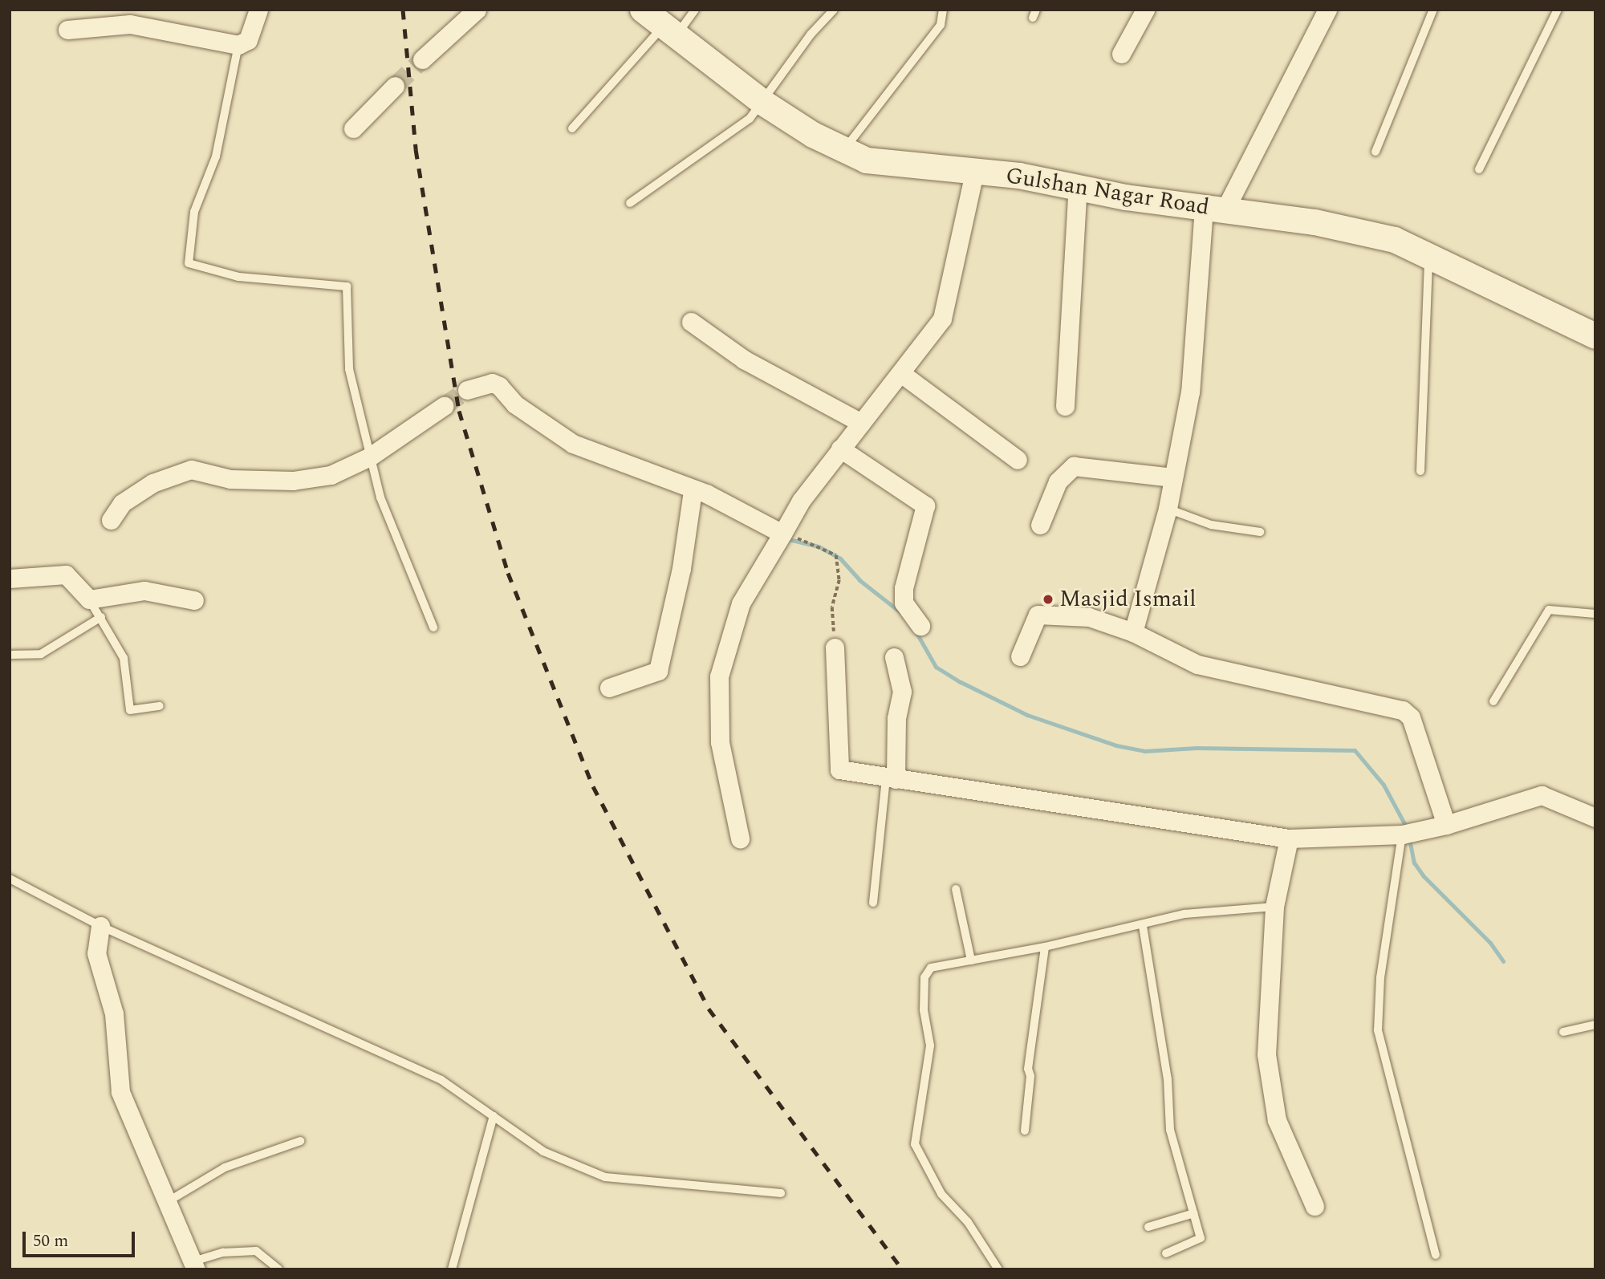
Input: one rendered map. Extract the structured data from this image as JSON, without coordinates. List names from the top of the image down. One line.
{"streets":{"street":["Gulshan Nagar Road"]},"places":["Masjid Ismail"],"scale_bar":"50 m"}
